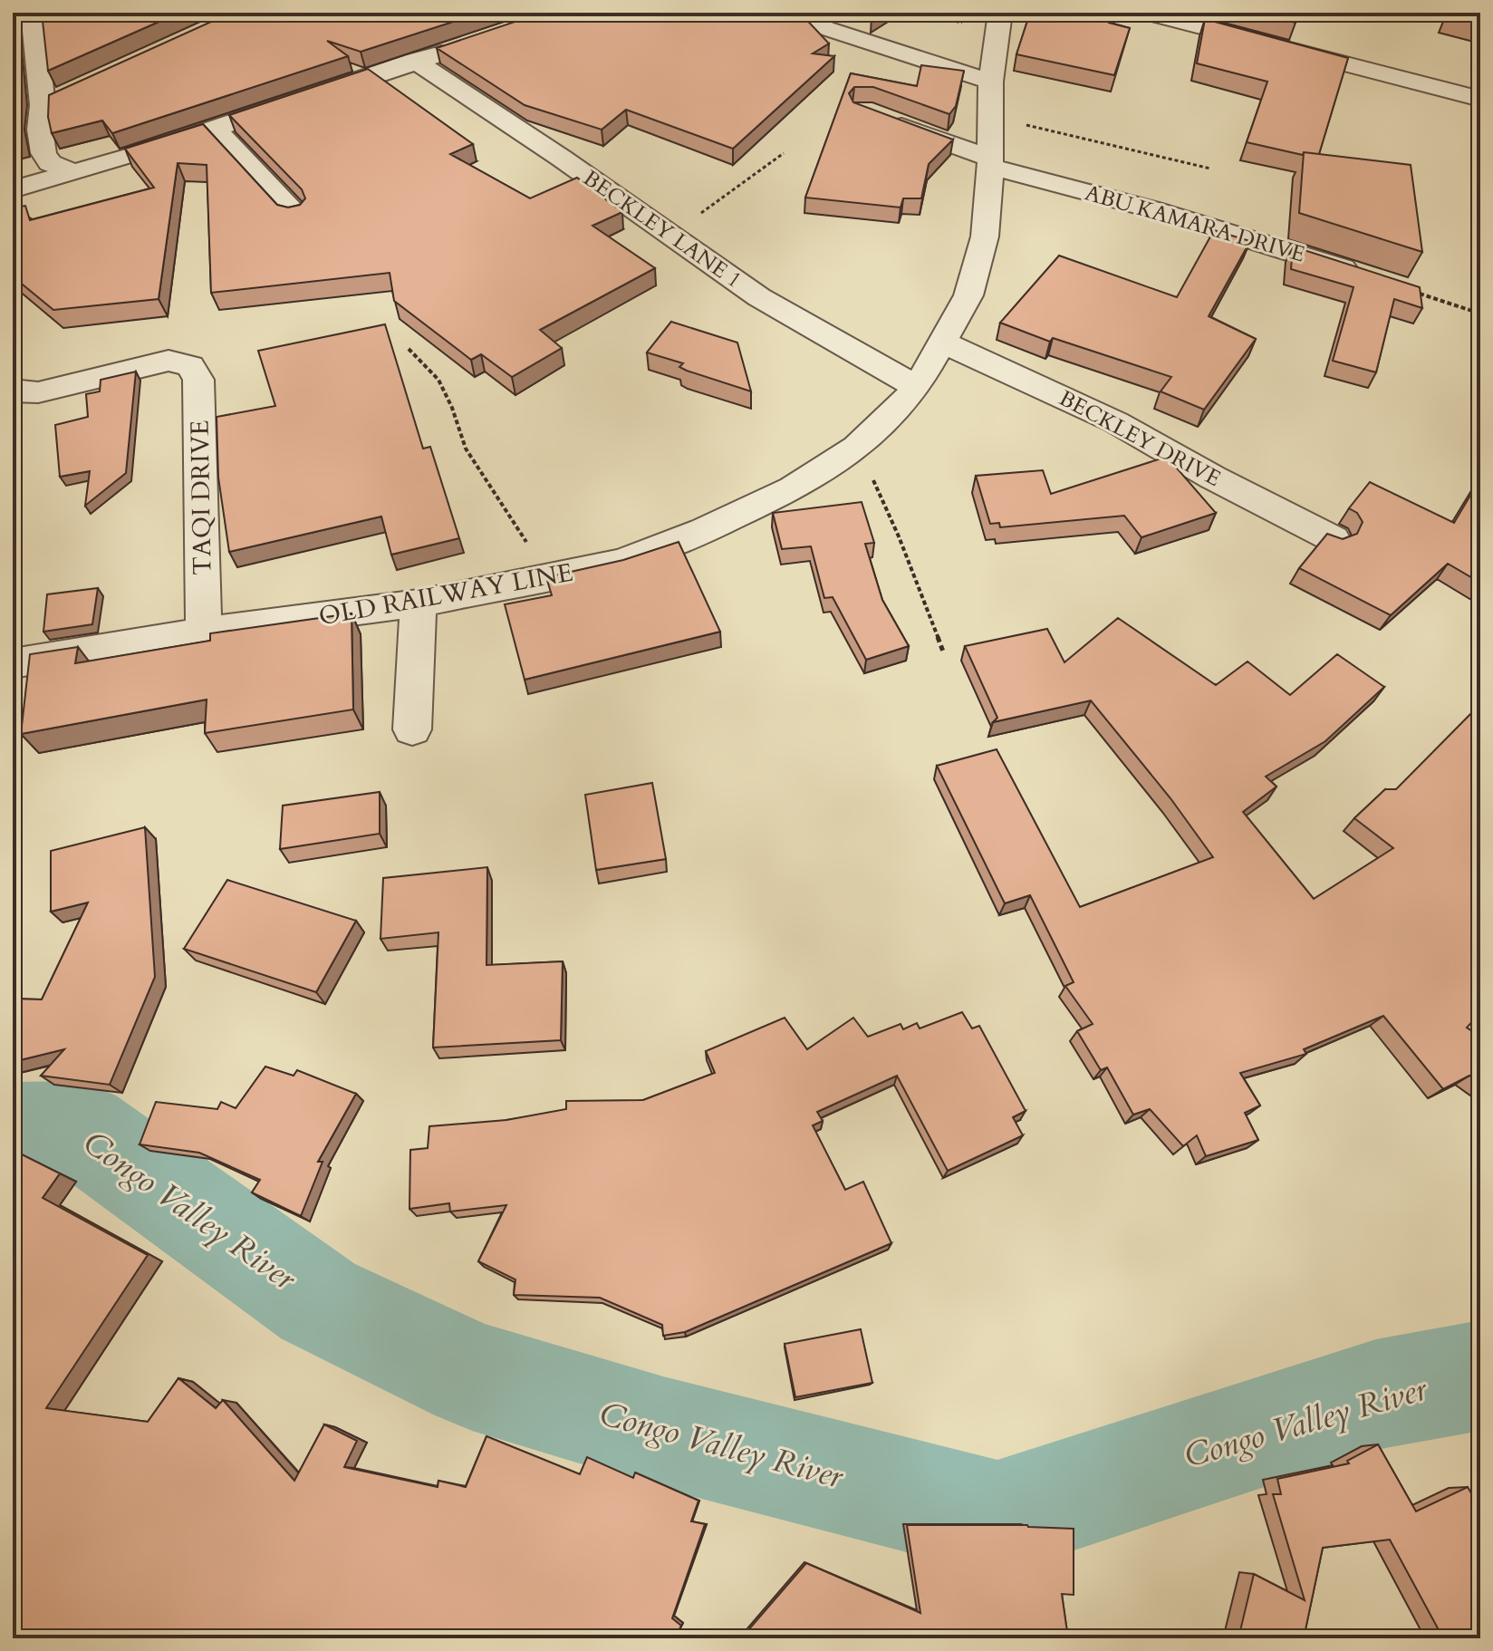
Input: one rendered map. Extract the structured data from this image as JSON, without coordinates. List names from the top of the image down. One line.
{"streets":{"street":["ABU KAMARA DRIVE","BECKLEY LANE 1","BECKLEY DRIVE","TAQI DRIVE","OLD RAILWAY LINE"]},"crossings":[["ABU KAMARA DRIVE","OLD RAILWAY LINE"],["BECKLEY LANE 1","OLD RAILWAY LINE"],["BECKLEY DRIVE","OLD RAILWAY LINE"],["TAQI DRIVE","OLD RAILWAY LINE"]],"water":["Congo Valley River"]}
